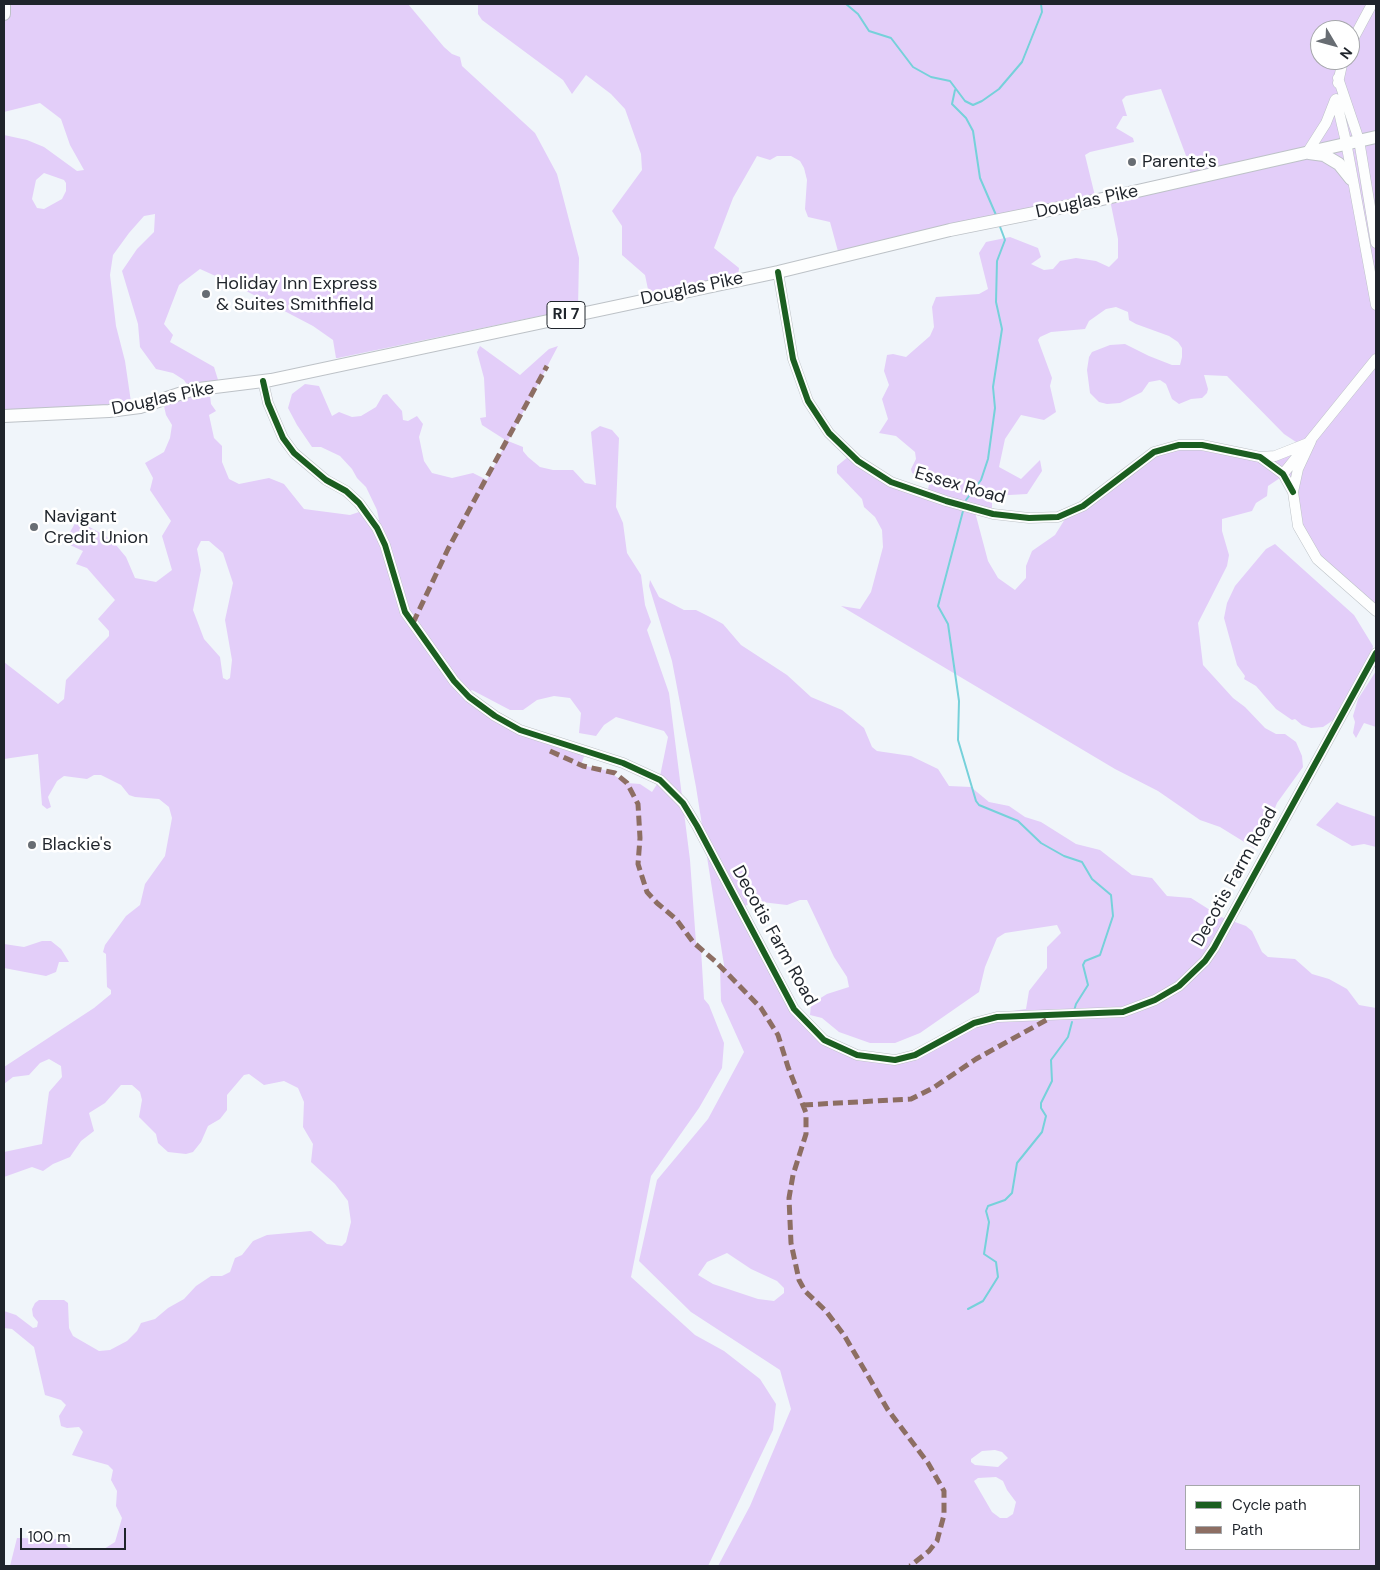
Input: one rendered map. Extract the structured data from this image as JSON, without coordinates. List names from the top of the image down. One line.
{"streets":{"main road":["Douglas Pike","RI 7"],"street":["Essex Road","Decotis Farm Road"]},"crossings":[["Douglas Pike","Essex Road"],["Douglas Pike","Decotis Farm Road"]],"places":["Parente's","Holiday Inn Express & Suites Smithfield","Navigant Credit Union","Blackie's"],"legend":["Cycle path","Path"],"scale_bar":"100 m","north":"bottom right"}
